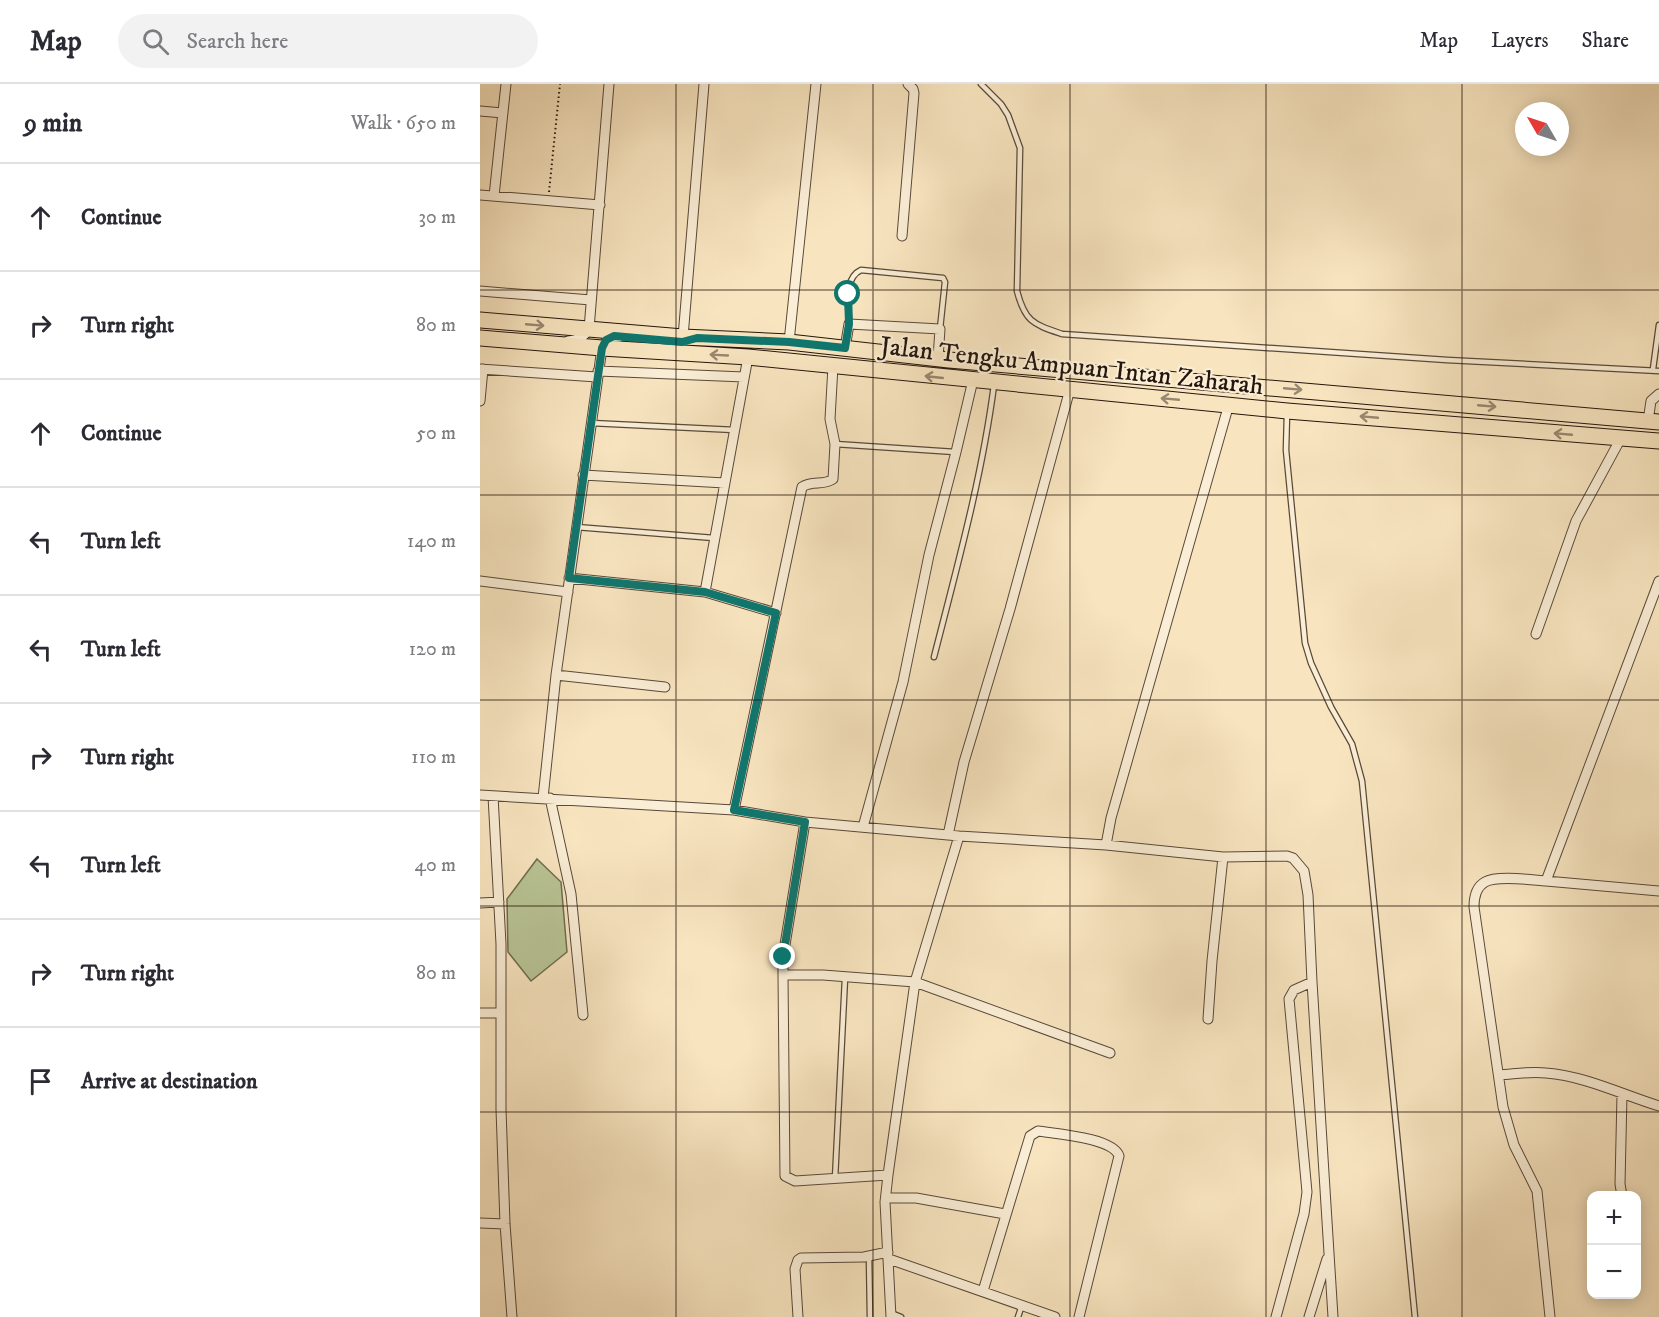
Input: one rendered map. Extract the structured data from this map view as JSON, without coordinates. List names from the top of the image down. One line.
{"streets":{"main road":["Jalan Tengku Ampuan Intan Zaharah"]},"north":"top left","page":{"header":"Map","search":"Search here","nav":["Map","Layers","Share"],"heading":["9 min","Walk · 650 m"],"list":[["Continue","30 m"],["Turn right","80 m"],["Continue","50 m"],["Turn left","140 m"],["Turn left","120 m"],["Turn right","110 m"],["Turn left","40 m"],["Turn right","80 m"],"Arrive at destination"],"map_buttons":["+","−"]}}
